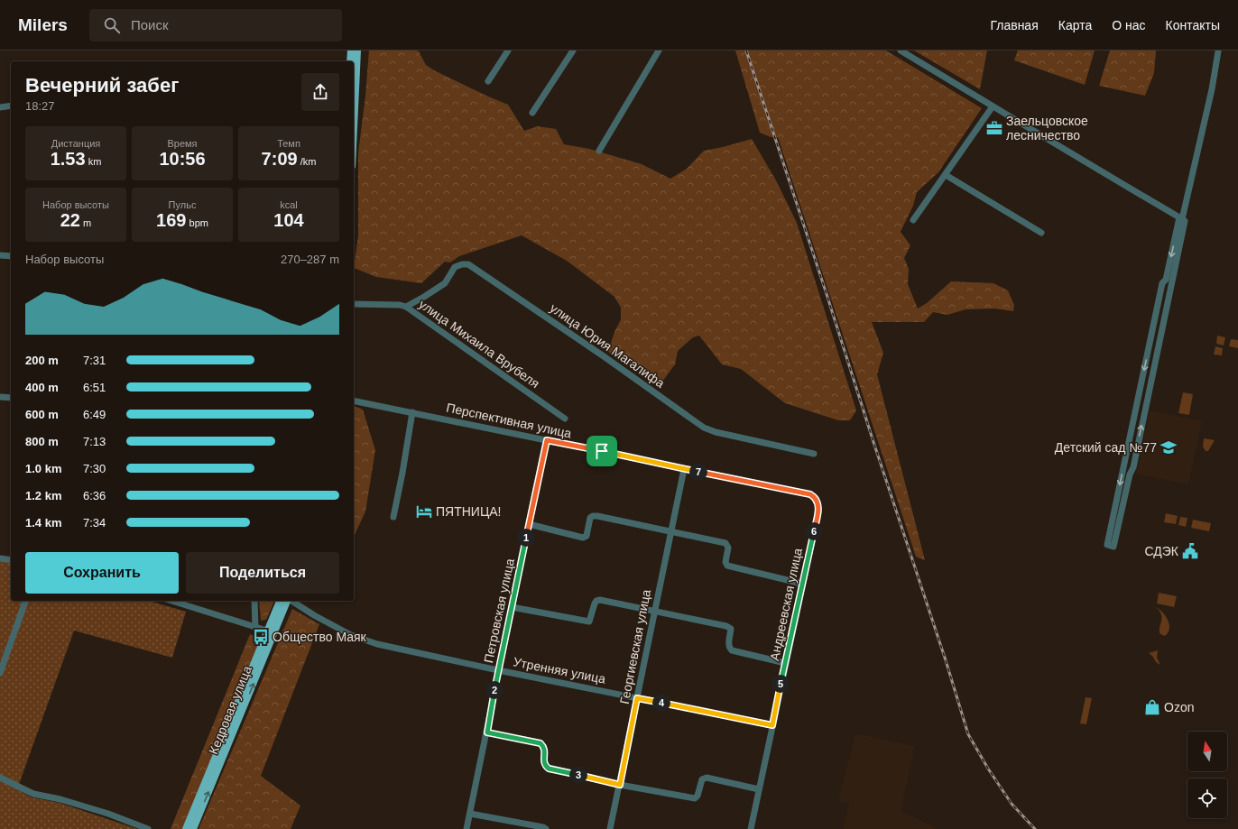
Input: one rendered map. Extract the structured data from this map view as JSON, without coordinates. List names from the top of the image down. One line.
{"streets":{"main road":["Кедровая улица"],"street":["улица Михаила Врубеля","улица Юрия Магалифа","Перспективная улица","Андреевская улица","Петровская улица","Георгиевская улица","Утренняя улица"]},"crossings":[["улица Михаила Врубеля","улица Юрия Магалифа"],["Перспективная улица","Андреевская улица"],["Перспективная улица","Петровская улица"],["Перспективная улица","Георгиевская улица"],["Андреевская улица","Утренняя улица"],["Петровская улица","Утренняя улица"],["Георгиевская улица","Утренняя улица"]],"places":{"office":["Заельцовское лесничество"],"school or university":["Детский сад №77"],"hotel":["ПЯТНИЦА!"],"public building":["СДЭК"],"bus stop":["Общество Маяк"],"shop":["Ozon"]},"north":"top","page":{"header":"Milers","search":"Поиск","nav":["Главная","Карта","О нас","Контакты"],"heading":["Вечерний забег","18:27"],"stats":[["Дистанция","1.53 km"],["Время","10:56"],["Темп","7:09 /km"],["Набор высоты","22 m"],["Пульс","169 bpm"],["kcal","104"]],"chart":["Набор высоты","270–287 m"],"list":[{"name":"200 m","note":"7:31"},{"name":"400 m","note":"6:51"},{"name":"600 m","note":"6:49"},{"name":"800 m","note":"7:13"},{"name":"1.0 km","note":"7:30"},{"name":"1.2 km","note":"6:36"},{"name":"1.4 km","note":"7:34"}],"pins":["7","6","1","5","2","4","3"],"buttons":["Сохранить","Поделиться"]}}
